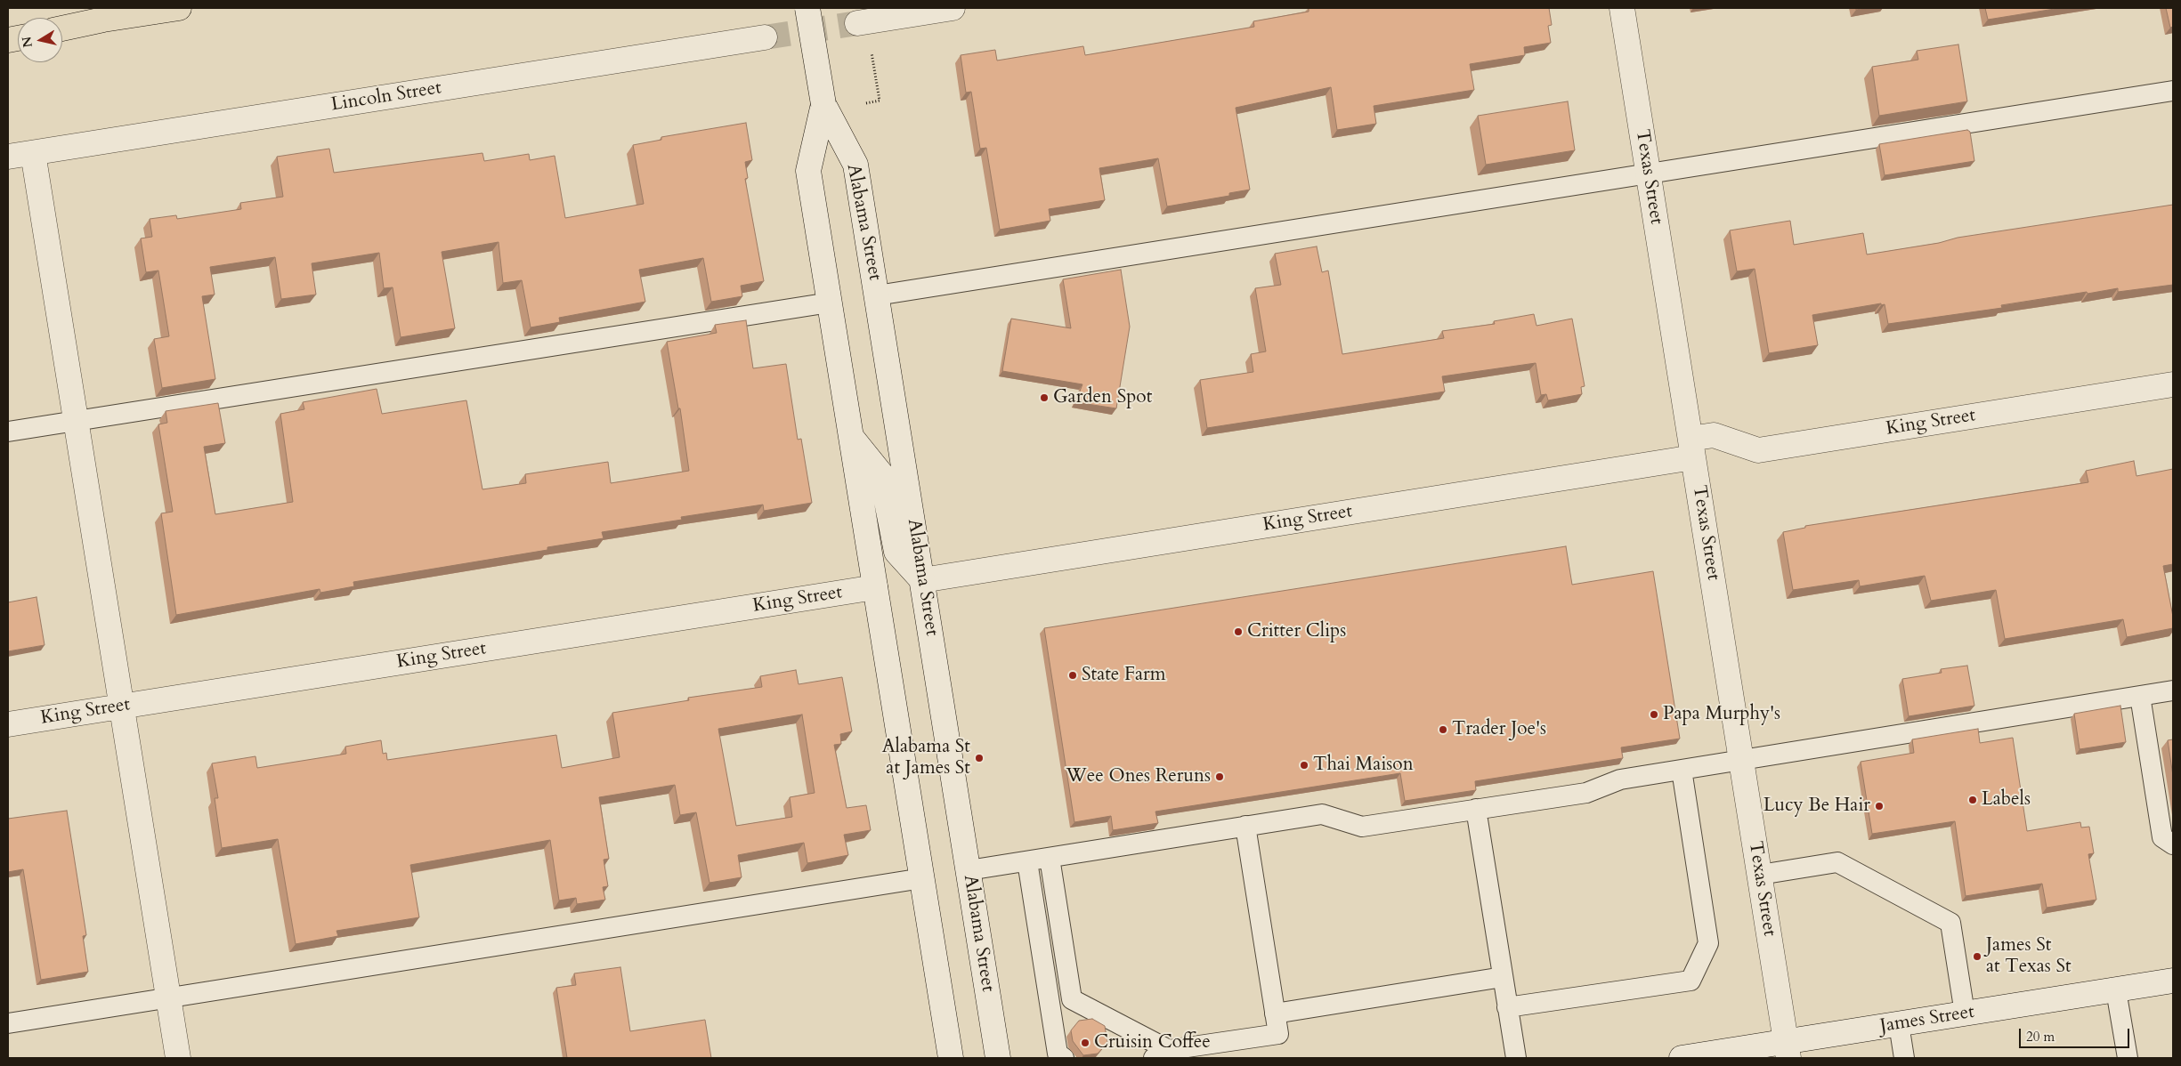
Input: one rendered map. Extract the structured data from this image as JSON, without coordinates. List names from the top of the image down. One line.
{"streets":{"street":["Lincoln Street","Texas Street","Alabama Street","King Street","James Street"]},"crossings":[["Texas Street","King Street"],["Texas Street","James Street"],["Alabama Street","King Street"]],"places":["Garden Spot","Critter Clips","State Farm","Papa Murphy's","Trader Joe's","Alabama St at James St","Thai Maison","Wee Ones Reruns","Labels","Lucy Be Hair","James St at Texas St","Cruisin Coffee"],"scale_bar":"20 m","north":"left"}
